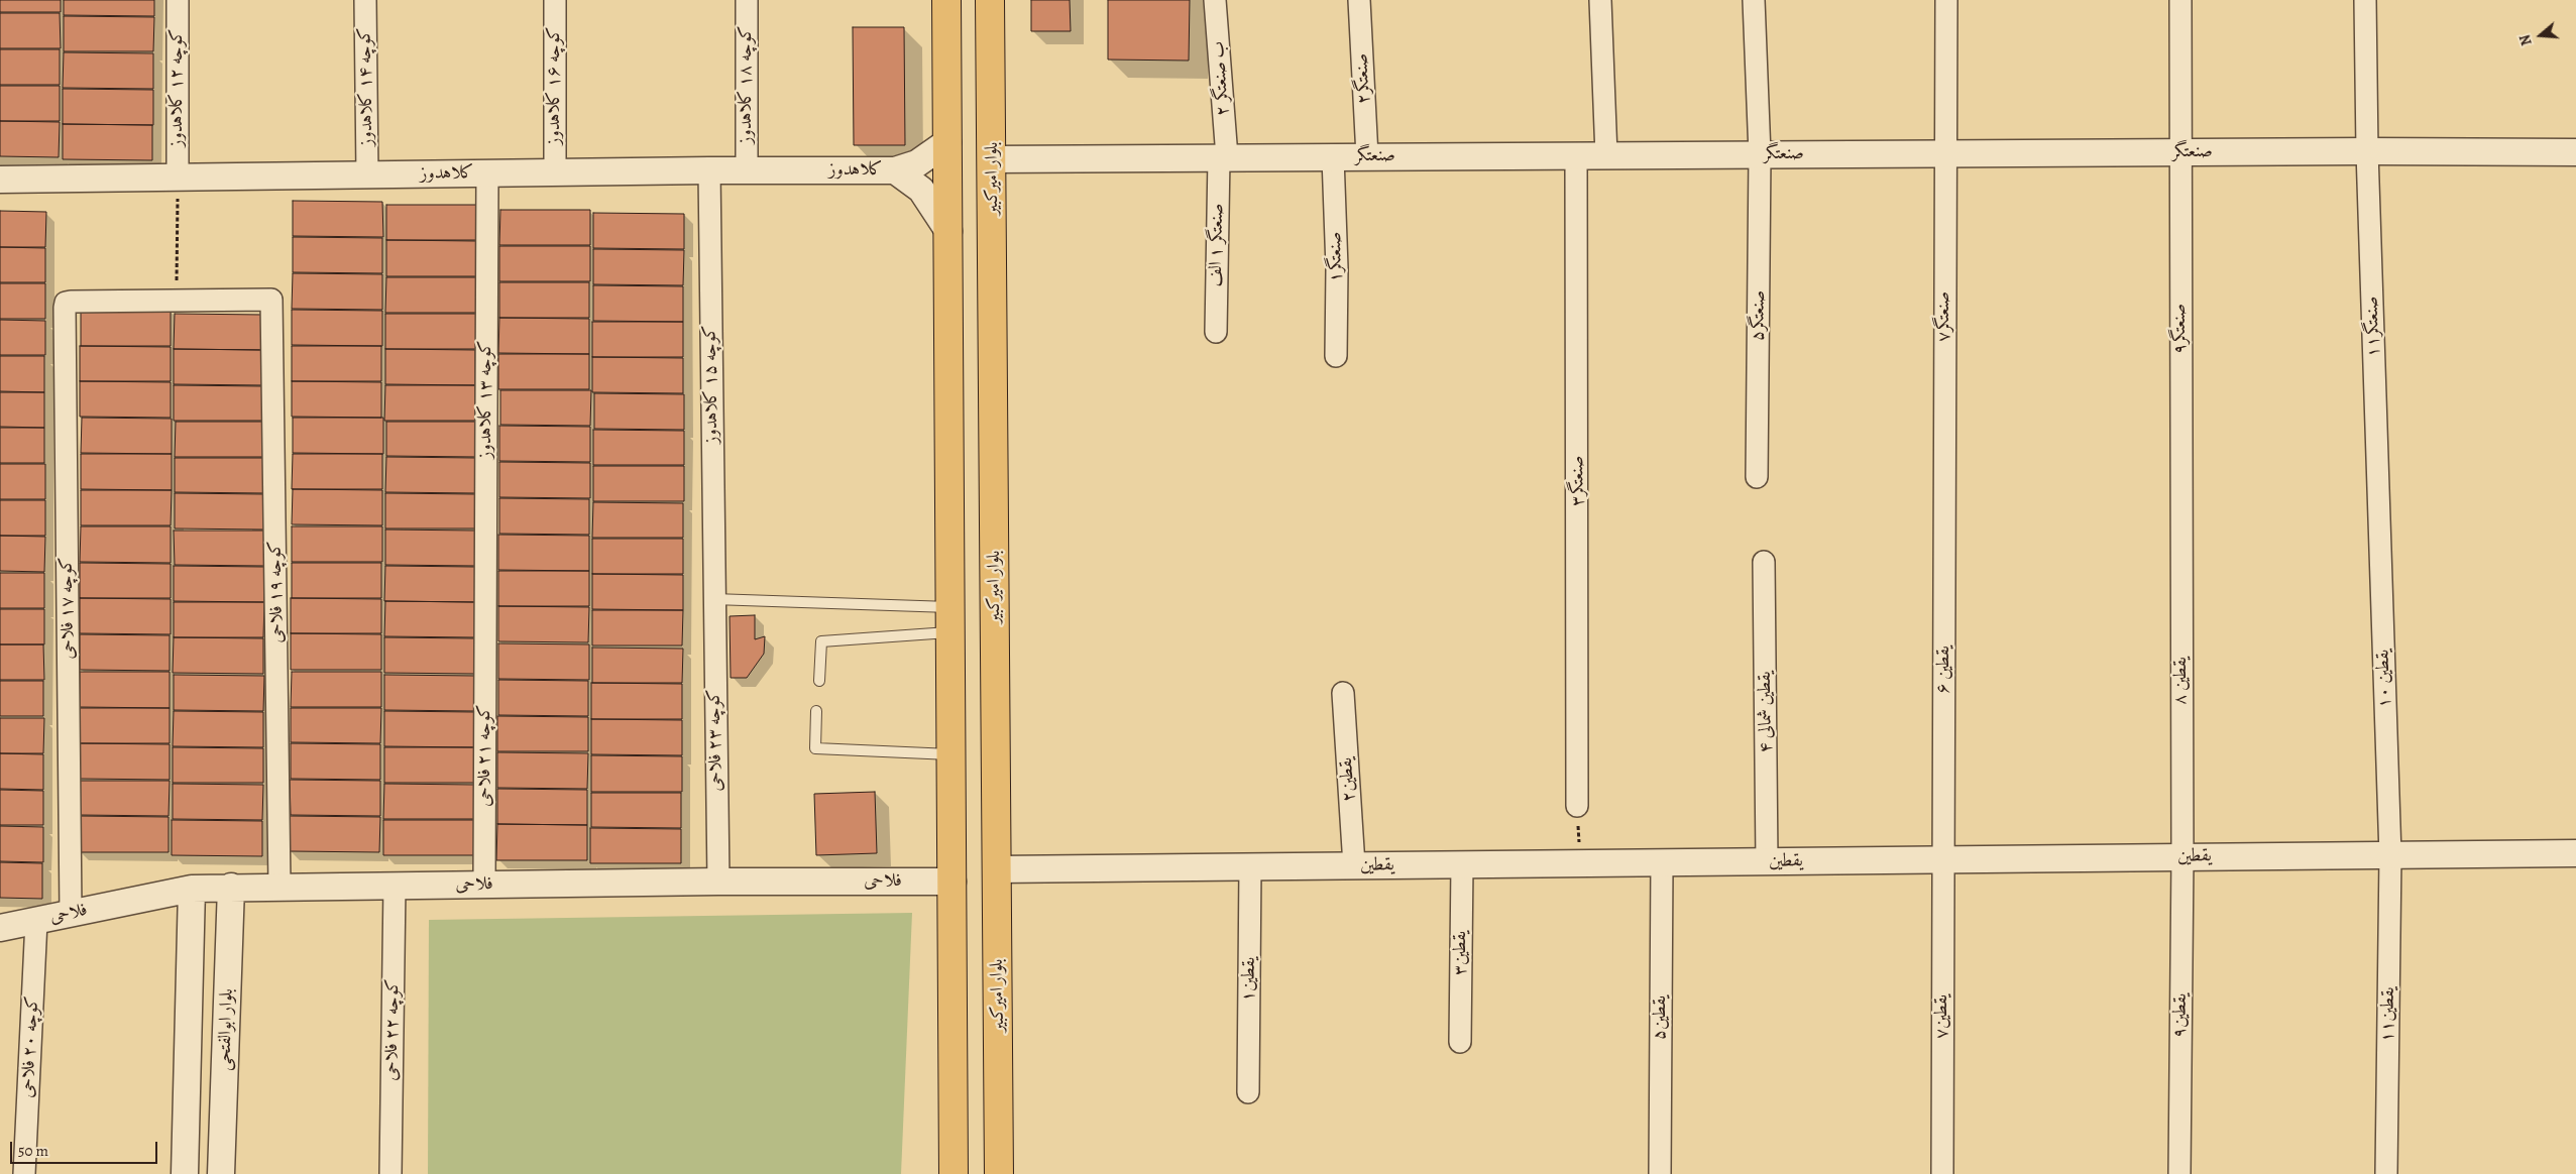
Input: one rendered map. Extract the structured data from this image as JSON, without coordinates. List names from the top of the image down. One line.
{"streets":{"main road":["بلوار امیرکبیر"],"street":["۲ ب صنعتگر","صنعتگر۲","کوچه ۱۸ کلاهدوز","کوچه ۱۶ کلاهدوز","کوچه ۱۴ کلاهدوز","کوچه ۱۲ کلاهدوز","صنعتگر","کلاهدوز","صنعتگر ۱ الف","صنعتگر۱","صنعتگر۵","صنعتگر۷","صنعتگر۱۱","صنعتگر۹","کوچه ۱۵ کلاهدوز","کوچه ۱۳ کلاهدوز","صنعتگر۳","کوچه ۱۹ فلاحی","کوچه ۱۷ فلاحی","یقطین ۶","یقطین ۱۰","یقطین ۸","یقطین شمالی ۴","کوچه ۲۳ فلاحی","کوچه ۲۱ فلاحی","یقطین۲","یقطین","فلاحی","یقطین۳","یقطین۱","یقطین۱۱","یقطین۹","یقطین۷","یقطین۵","بلوار ابوالفتحی","کوچه ۲۲ فلاحی","کوچه ۲۰ فلاحی"]},"crossings":[["۲ ب صنعتگر","صنعتگر"],["۲ ب صنعتگر","صنعتگر ۱ الف"],["صنعتگر۲","صنعتگر"],["کوچه ۱۸ کلاهدوز","کلاهدوز"],["کوچه ۱۶ کلاهدوز","کلاهدوز"],["کوچه ۱۴ کلاهدوز","کلاهدوز"],["کوچه ۱۲ کلاهدوز","کلاهدوز"],["صنعتگر","بلوار امیرکبیر"],["صنعتگر","صنعتگر ۱ الف"],["صنعتگر","صنعتگر۱"],["صنعتگر","صنعتگر۵"],["صنعتگر","صنعتگر۷"],["صنعتگر","صنعتگر۱۱"],["صنعتگر","صنعتگر۹"],["صنعتگر","صنعتگر۳"],["کلاهدوز","کوچه ۱۵ کلاهدوز"],["کلاهدوز","کوچه ۱۳ کلاهدوز"],["بلوار امیرکبیر","یقطین"],["صنعتگر۷","یقطین ۶"],["صنعتگر۱۱","یقطین ۱۰"],["صنعتگر۹","یقطین ۸"],["کوچه ۱۵ کلاهدوز","کوچه ۲۳ فلاحی"],["کوچه ۱۳ کلاهدوز","کوچه ۲۱ فلاحی"],["کوچه ۱۹ فلاحی","کوچه ۱۷ فلاحی"],["کوچه ۱۹ فلاحی","فلاحی"],["کوچه ۱۷ فلاحی","فلاحی"],["یقطین ۶","یقطین"],["یقطین ۶","یقطین۷"],["یقطین ۱۰","یقطین"],["یقطین ۱۰","یقطین۱۱"],["یقطین ۸","یقطین"],["یقطین ۸","یقطین۹"],["یقطین شمالی ۴","یقطین"],["کوچه ۲۳ فلاحی","فلاحی"],["کوچه ۲۱ فلاحی","فلاحی"],["یقطین۲","یقطین"],["یقطین","یقطین۳"],["یقطین","یقطین۱"],["یقطین","یقطین۱۱"],["یقطین","یقطین۹"],["یقطین","یقطین۷"],["یقطین","یقطین۵"],["فلاحی","بلوار ابوالفتحی"],["فلاحی","کوچه ۲۲ فلاحی"],["فلاحی","کوچه ۲۰ فلاحی"]],"scale_bar":"50 m","north":"left"}
